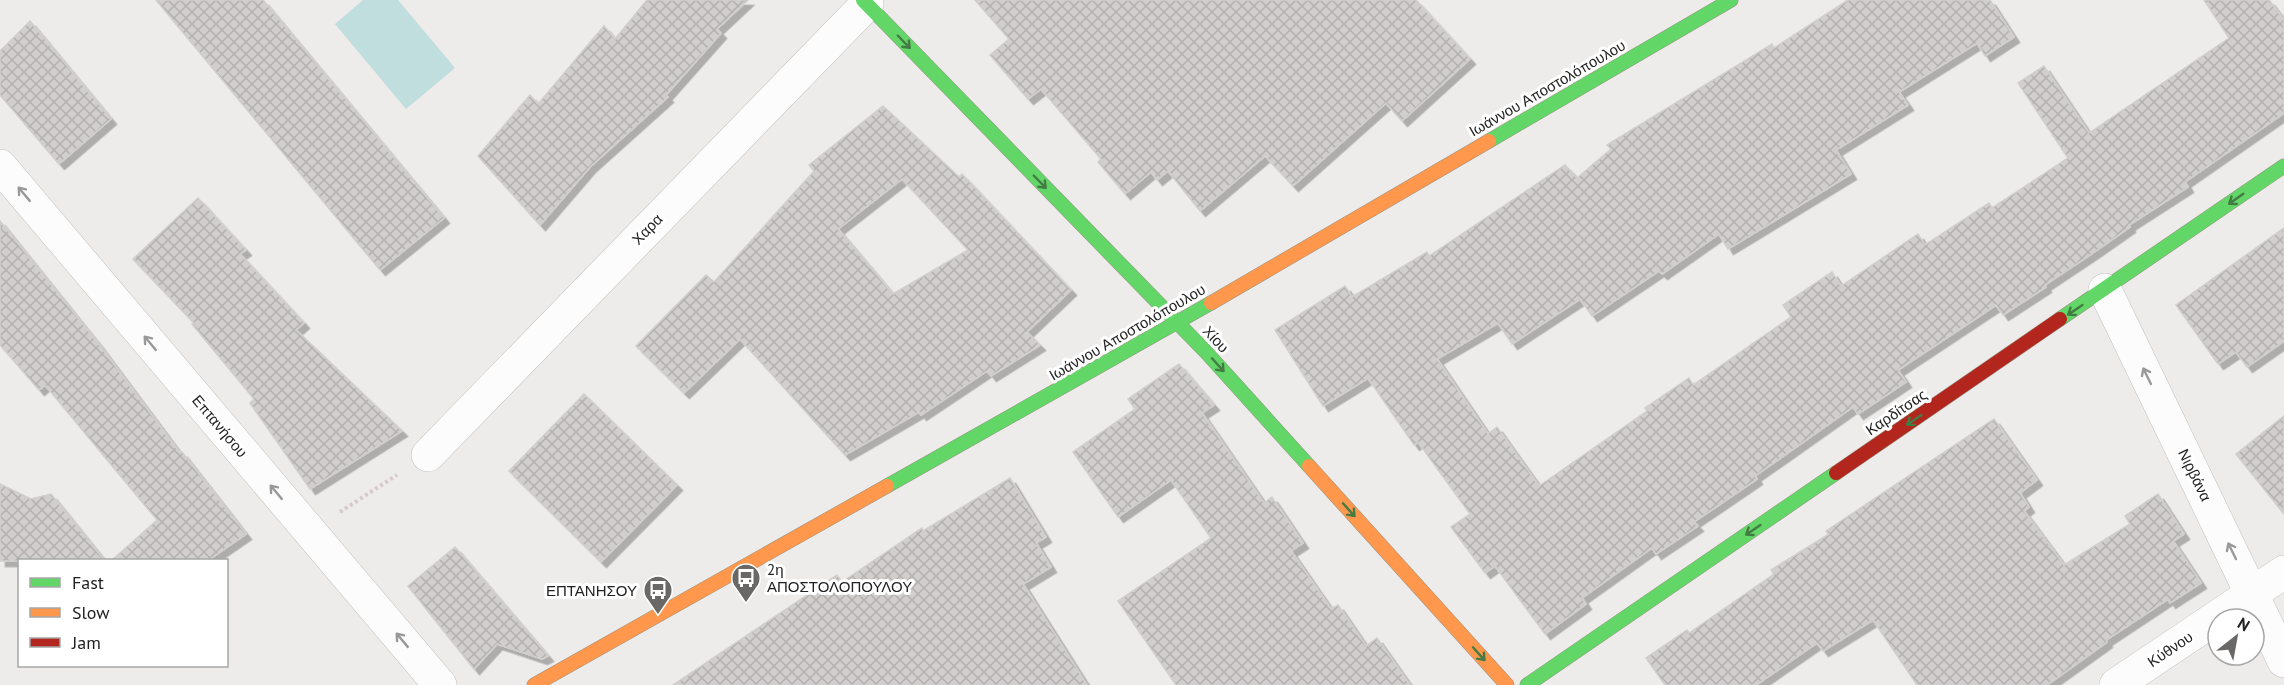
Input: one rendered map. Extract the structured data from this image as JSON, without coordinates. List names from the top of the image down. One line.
{"streets":{"street":["Ιωάννου Αποστολόπουλου","Χαρα","Χίου","Καρδίτσας","Επτανήσου","Νιρβάνα","Κύθνου"]},"crossings":[["Ιωάννου Αποστολόπουλου","Χίου"],["Χαρα","Χίου"],["Καρδίτσας","Νιρβάνα"],["Νιρβάνα","Κύθνου"]],"one_way":["Χίου","Καρδίτσας","Επτανήσου","Νιρβάνα"],"places":{"bus stop":["2η ΑΠΟΣΤΟΛΟΠΟΥΛΟΥ","ΕΠΤΑΝΗΣΟΥ"]},"legend":["Fast","Slow","Jam"],"north":"top right"}
